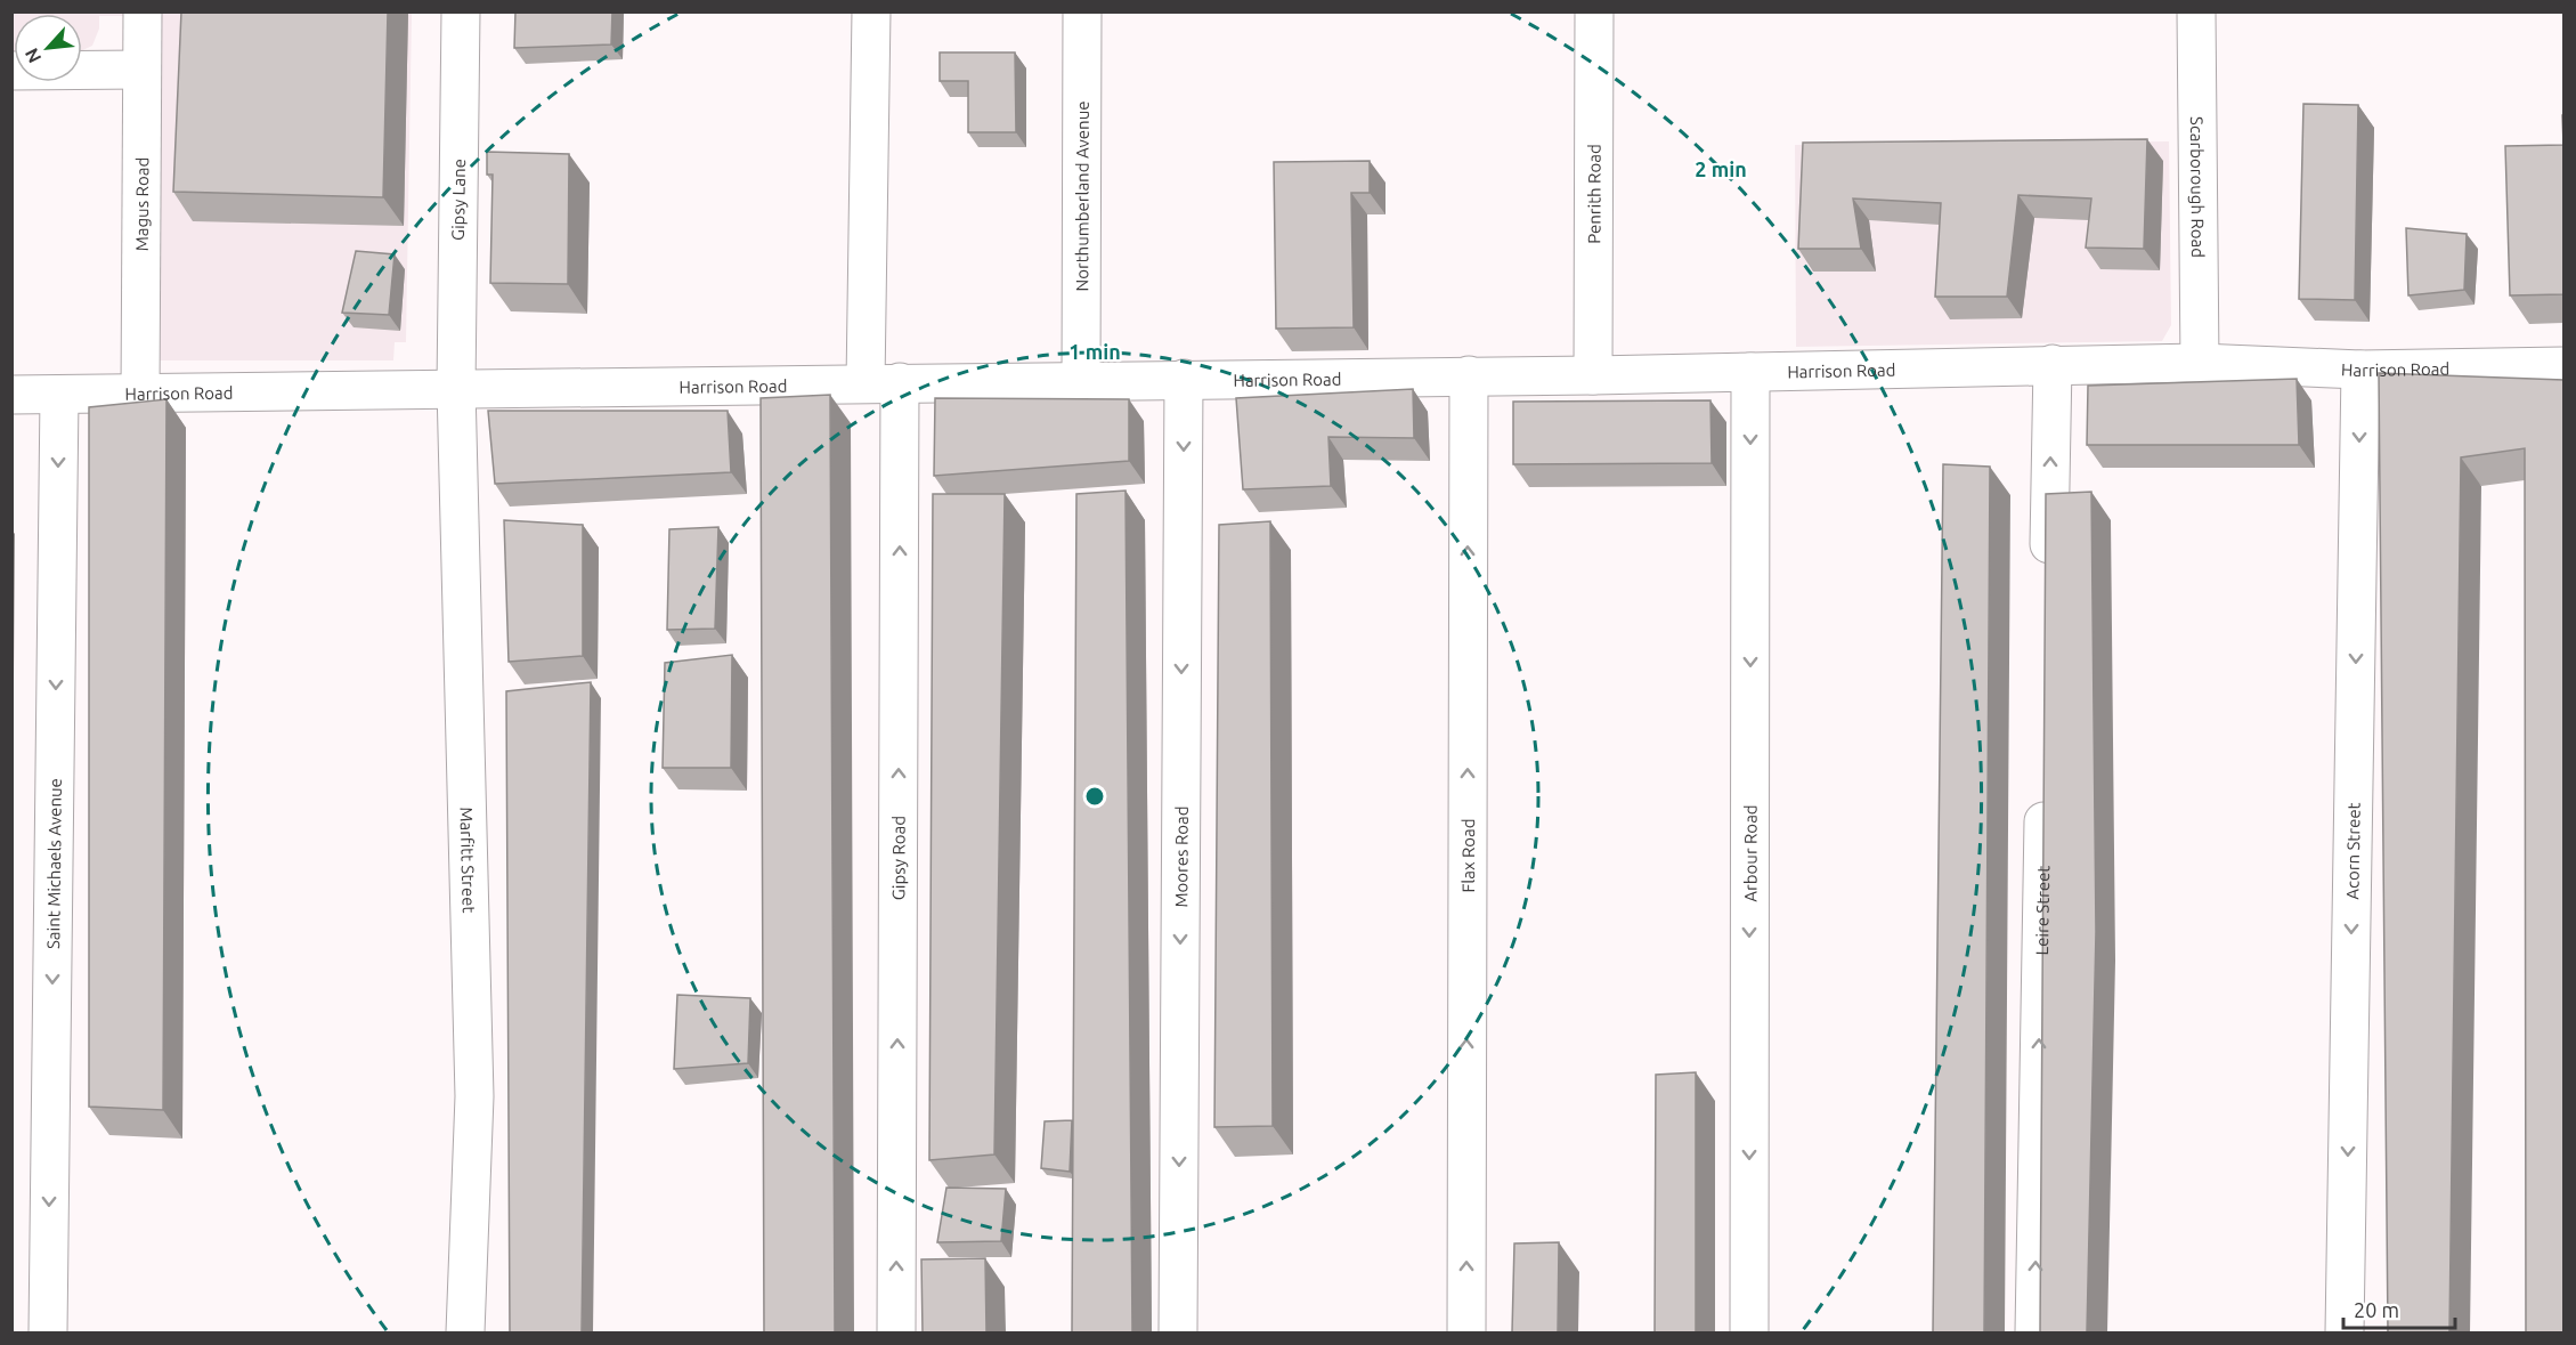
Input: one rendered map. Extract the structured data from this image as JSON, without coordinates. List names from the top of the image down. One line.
{"streets":{"street":["Scarborough Road","Penrith Road","Northumberland Avenue","Gipsy Lane","Magus Road","Harrison Road","Acorn Street","Arbour Road","Flax Road","Moores Road","Gipsy Road","Marfitt Street","Saint Michaels Avenue","Leire Street"]},"crossings":[["Scarborough Road","Harrison Road"],["Penrith Road","Harrison Road"],["Northumberland Avenue","Harrison Road"],["Gipsy Lane","Harrison Road"],["Gipsy Lane","Marfitt Street"],["Magus Road","Harrison Road"],["Harrison Road","Acorn Street"],["Harrison Road","Arbour Road"],["Harrison Road","Flax Road"],["Harrison Road","Moores Road"],["Harrison Road","Gipsy Road"],["Harrison Road","Marfitt Street"],["Harrison Road","Saint Michaels Avenue"]],"one_way":["Acorn Street","Arbour Road","Flax Road","Moores Road","Gipsy Road","Saint Michaels Avenue","Leire Street"],"scale_bar":"20 m","north":"bottom left","rings":["2 min","1 min"]}
